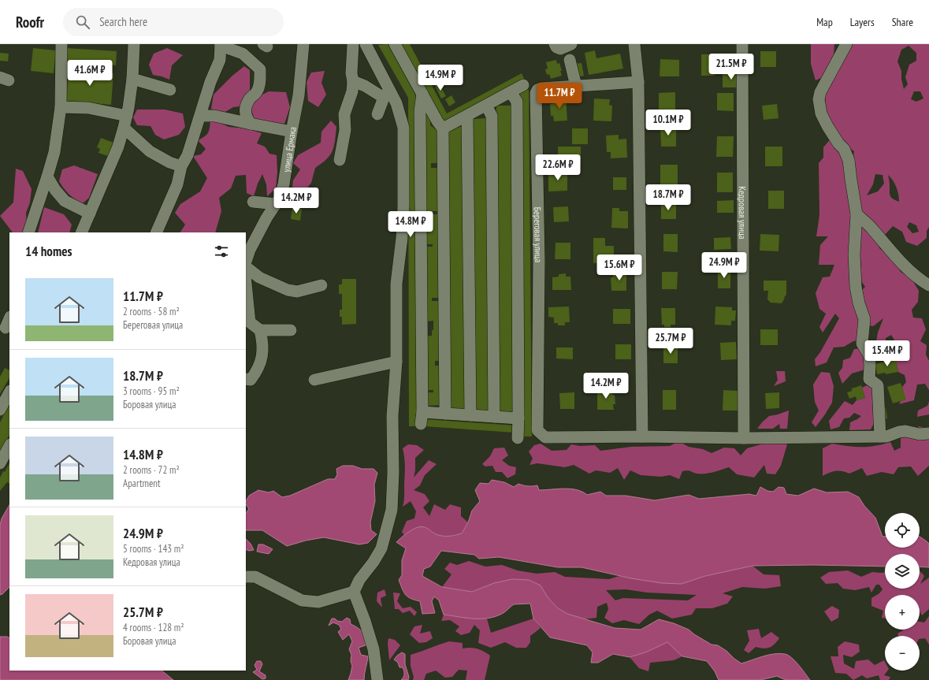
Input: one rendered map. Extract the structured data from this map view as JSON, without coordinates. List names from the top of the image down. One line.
{"streets":{"street":["улица Ермака","Кедровая улица","Береговая улица"]},"page":{"header":"Roofr","search":"Search here","nav":["Map","Layers","Share"],"price":["21.5M ₽","41.6M ₽","14.9M ₽","11.7M ₽","10.1M ₽","22.6M ₽","18.7M ₽","14.2M ₽","14.8M ₽","24.9M ₽","15.6M ₽","25.7M ₽","15.4M ₽","14.2M ₽"],"heading":"14 homes","list":[{"name":"11.7M ₽","note":"2 rooms · 58 m² · Береговая улица"},{"name":"18.7M ₽","note":"3 rooms · 95 m² · Боровая улица"},{"name":"14.8M ₽","note":"2 rooms · 72 m² · Apartment"},{"name":"24.9M ₽","note":"5 rooms · 143 m² · Кедровая улица"},{"name":"25.7M ₽","note":"4 rooms · 128 m² · Боровая улица"}],"map_buttons":["+","−"]}}
